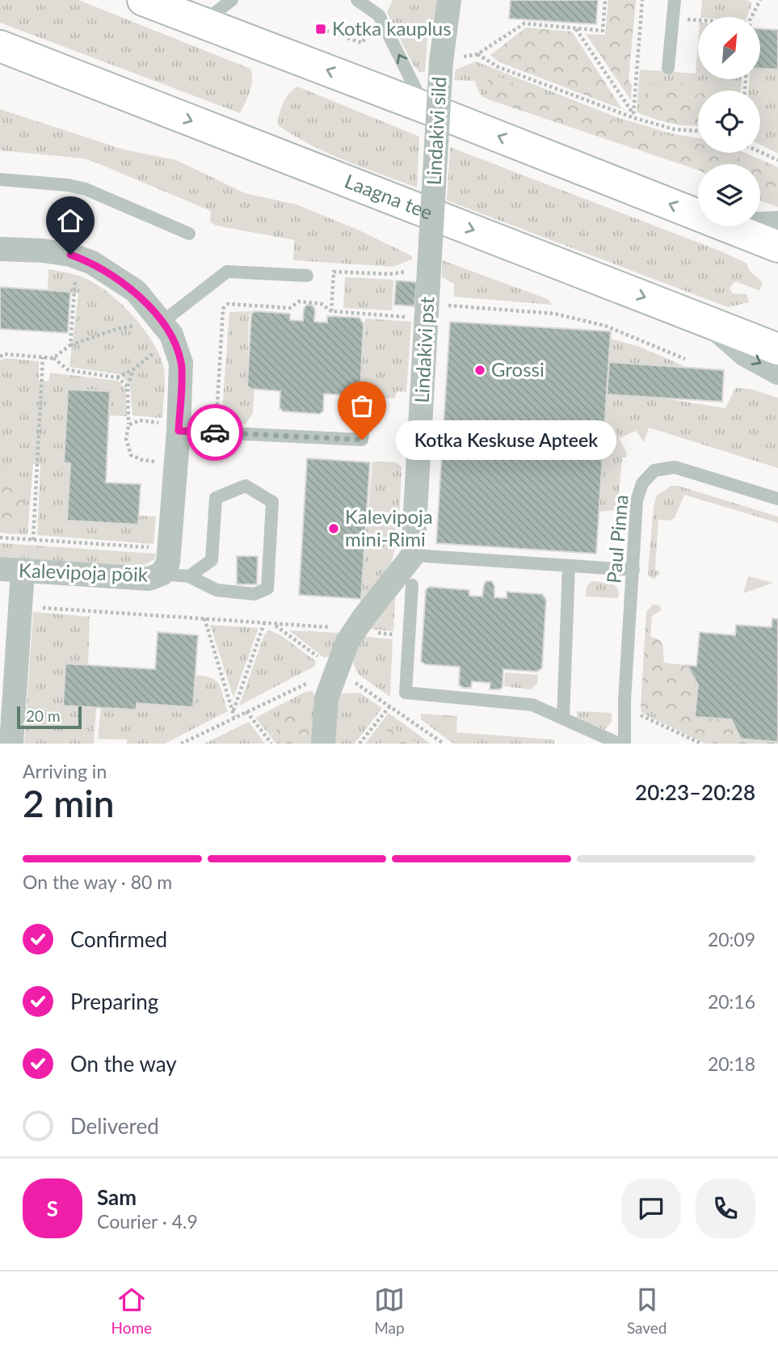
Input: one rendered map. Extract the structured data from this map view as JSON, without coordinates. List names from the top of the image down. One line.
{"streets":{"main road":["Laagna tee"],"street":["Lindakivi sild","Lindakivi pst","Kalevipoja põik"],"lane":["Paul Pinna"]},"crossings":[["Lindakivi sild","Lindakivi pst"]],"places":{"transit":["Kotka kauplus"],"other":["Grossi","Kotka Keskuse Apteek","Kalevipoja mini-Rimi"]},"scale_bar":"20 m","north":"top right","page":{"bubble":"Kotka Keskuse Apteek","scale":"20 m","heading":["2 min","Arriving in","20:23–20:28"],"panel":["Sam","Courier · 4.9"],"bar":"On the way · 80 m","list":[["Confirmed","20:09"],["Preparing","20:16"],["On the way","20:18"],"Delivered"],"round":"S","tabs":["Home","Map","Saved"]}}
